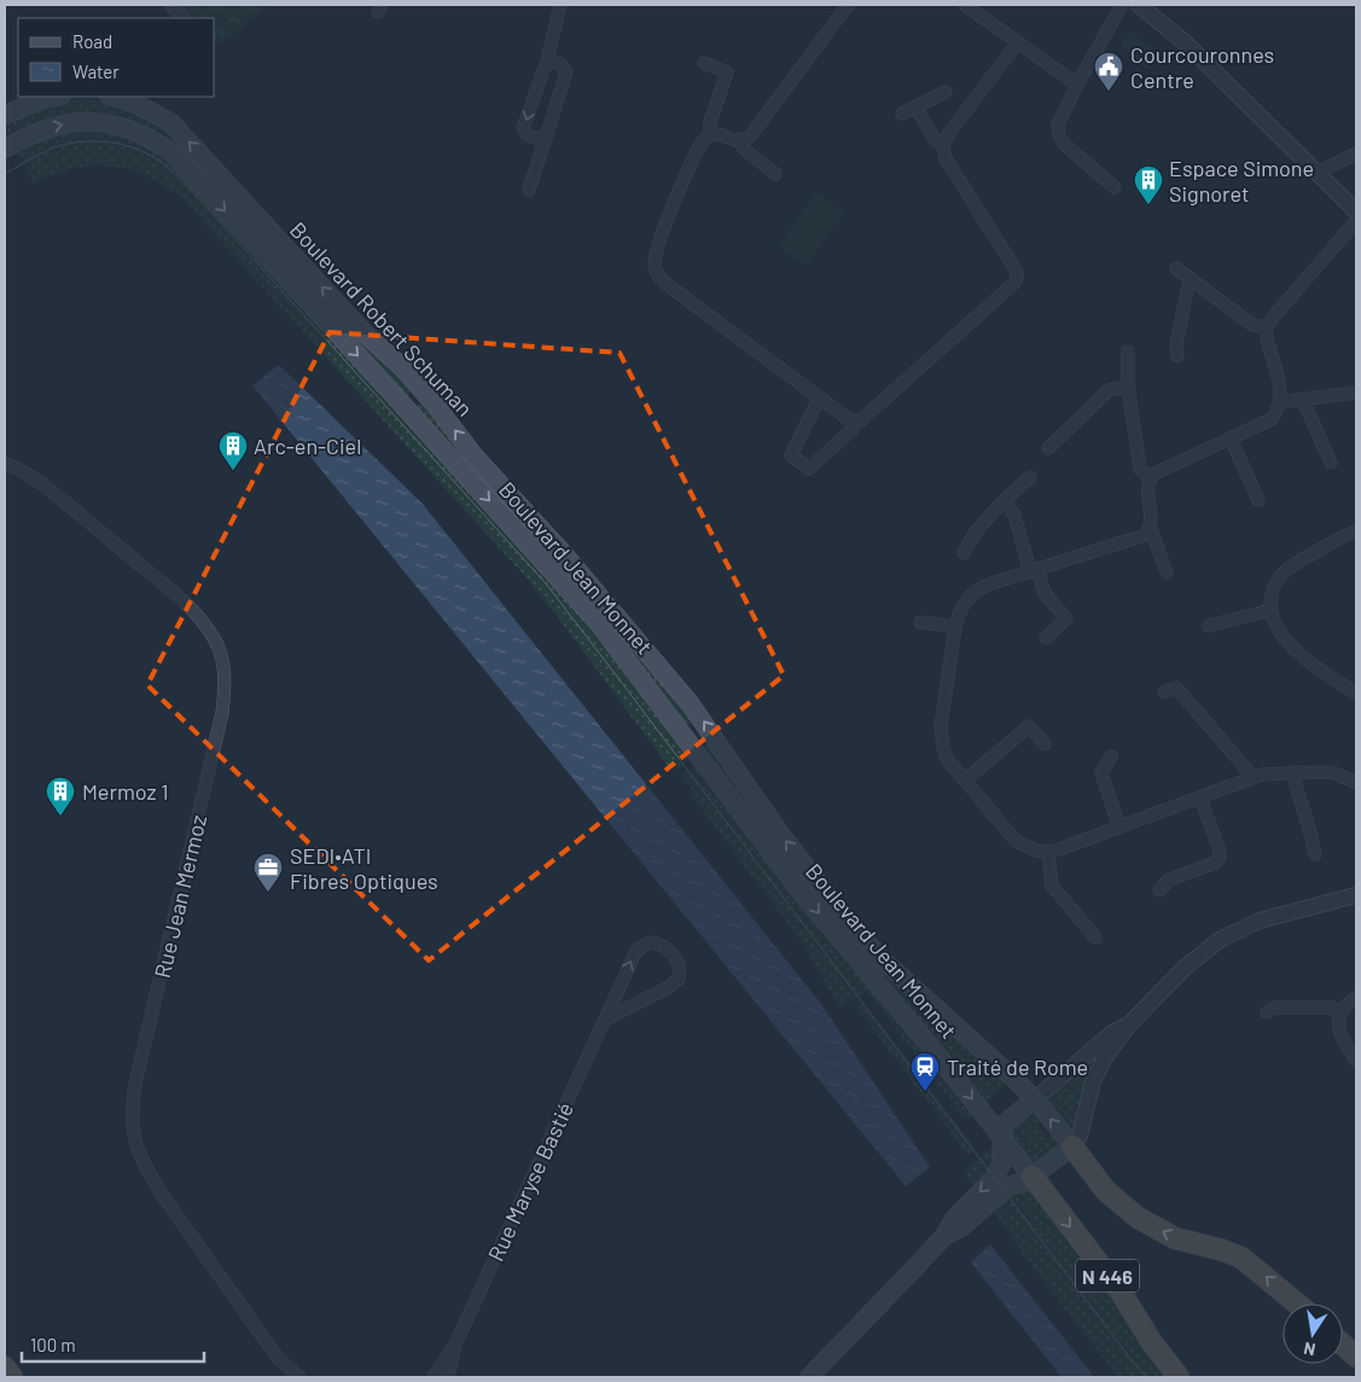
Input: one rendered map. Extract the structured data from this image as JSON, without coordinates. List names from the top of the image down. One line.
{"streets":{"highway":["N 446"],"main road":["Boulevard Robert Schuman","Boulevard Jean Monnet"],"street":["Rue Jean Mermoz","Rue Maryse Bastié"]},"crossings":[["Boulevard Jean Monnet","N 446"]],"one_way":["Boulevard Robert Schuman","Boulevard Jean Monnet"],"places":{"public building":["Courcouronnes Centre"],"building":["Espace Simone Signoret","Arc-en-Ciel","Mermoz 1"],"office":["SEDI•ATI Fibres Optiques"],"station":["Traité de Rome"]},"legend":["Road","Water"],"scale_bar":"100 m","north":"bottom"}
